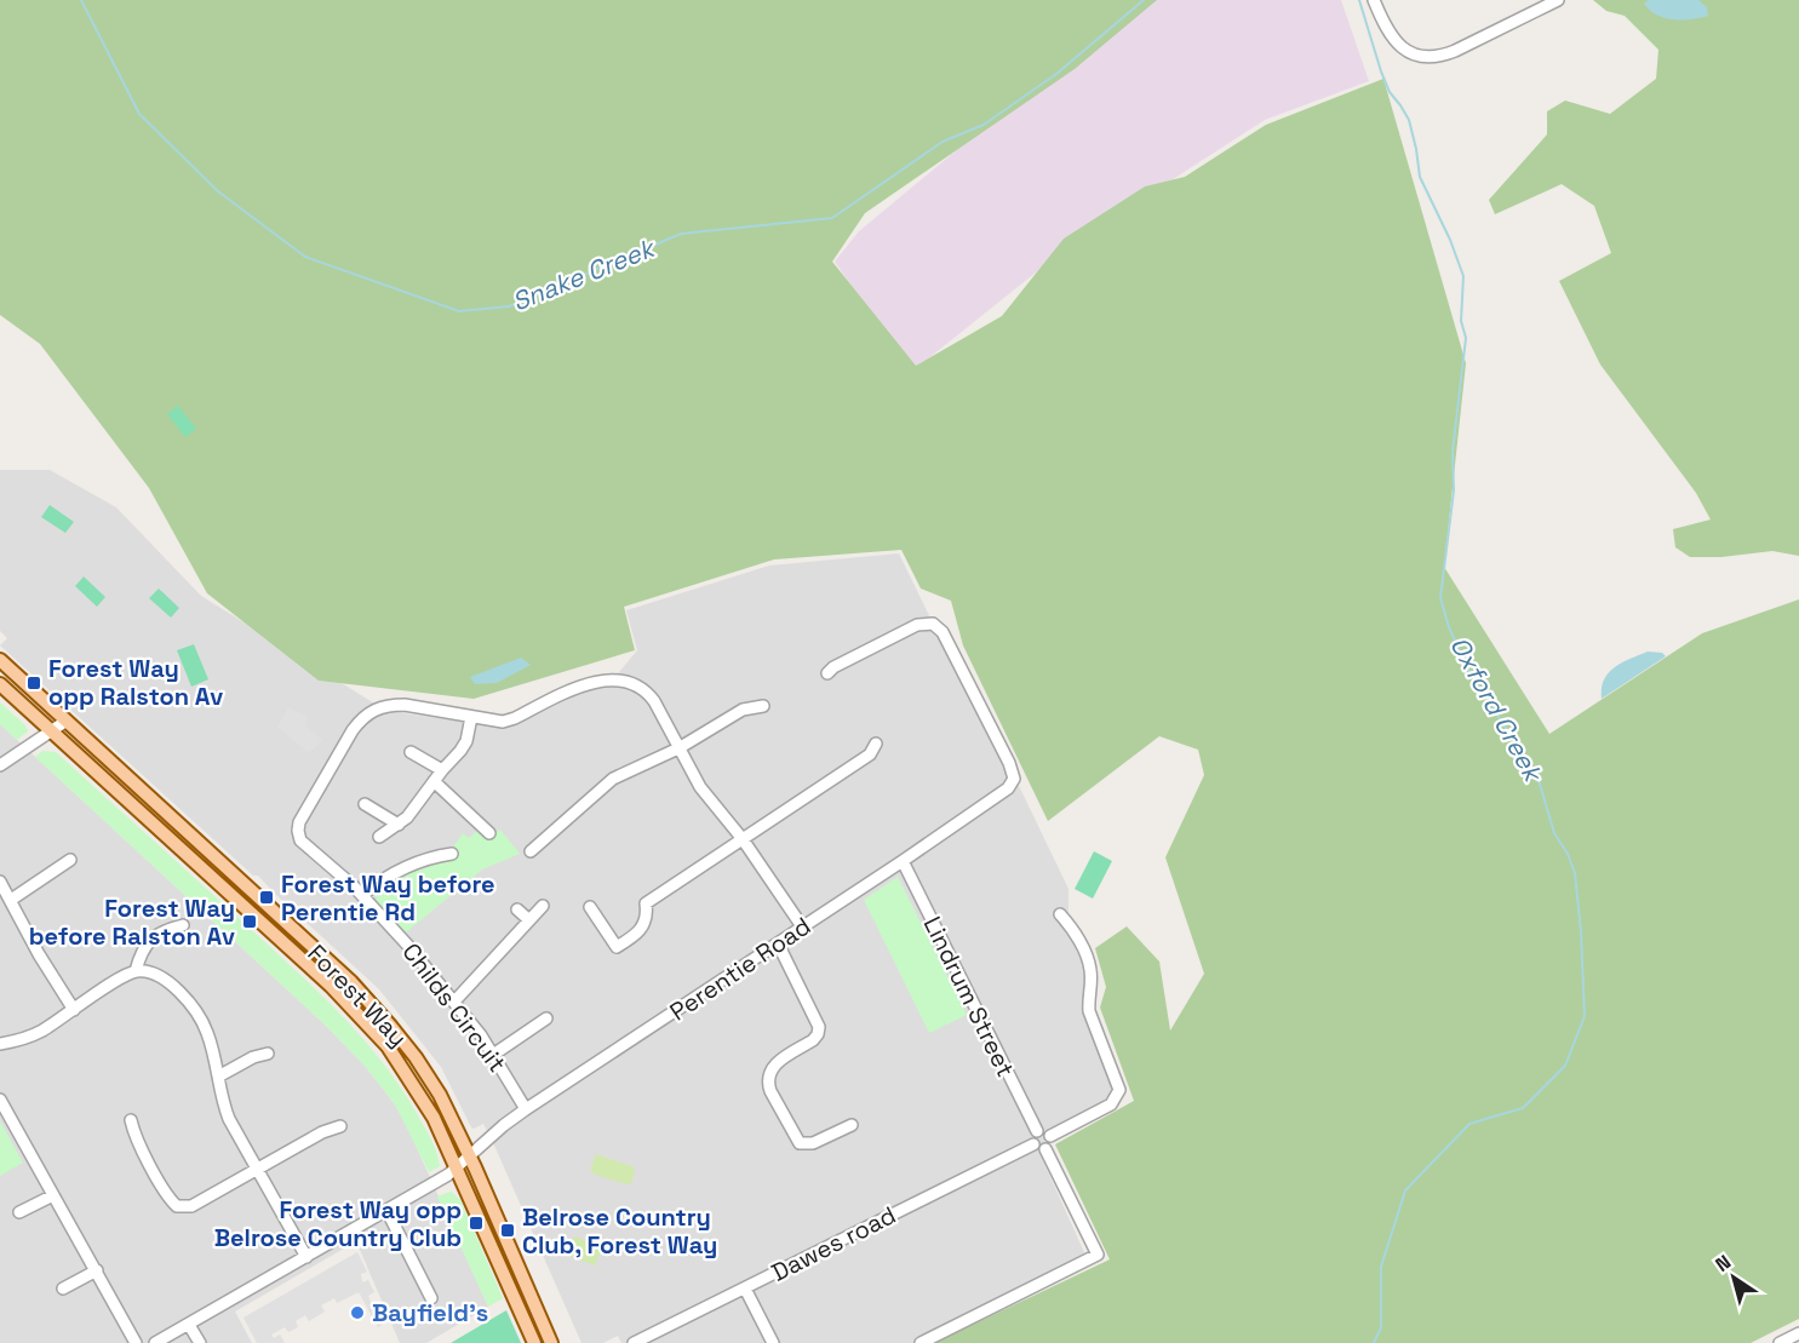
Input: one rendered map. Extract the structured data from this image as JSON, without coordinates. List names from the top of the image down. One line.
{"streets":{"main road":["Forest Way"],"street":["Perentie Road","Lindrum Street","Childs Circuit","Dawes road"]},"crossings":[["Perentie Road","Forest Way"],["Perentie Road","Lindrum Street"],["Perentie Road","Childs Circuit"],["Lindrum Street","Dawes road"]],"water":["Snake Creek","Oxford Creek"],"places":{"transit":["Forest Way opp Ralston Av","Forest Way before Perentie Rd","Forest Way before Ralston Av","Forest Way opp Belrose Country Club","Belrose Country Club, Forest Way"],"other":["Bayfield's"]},"north":"top left"}
